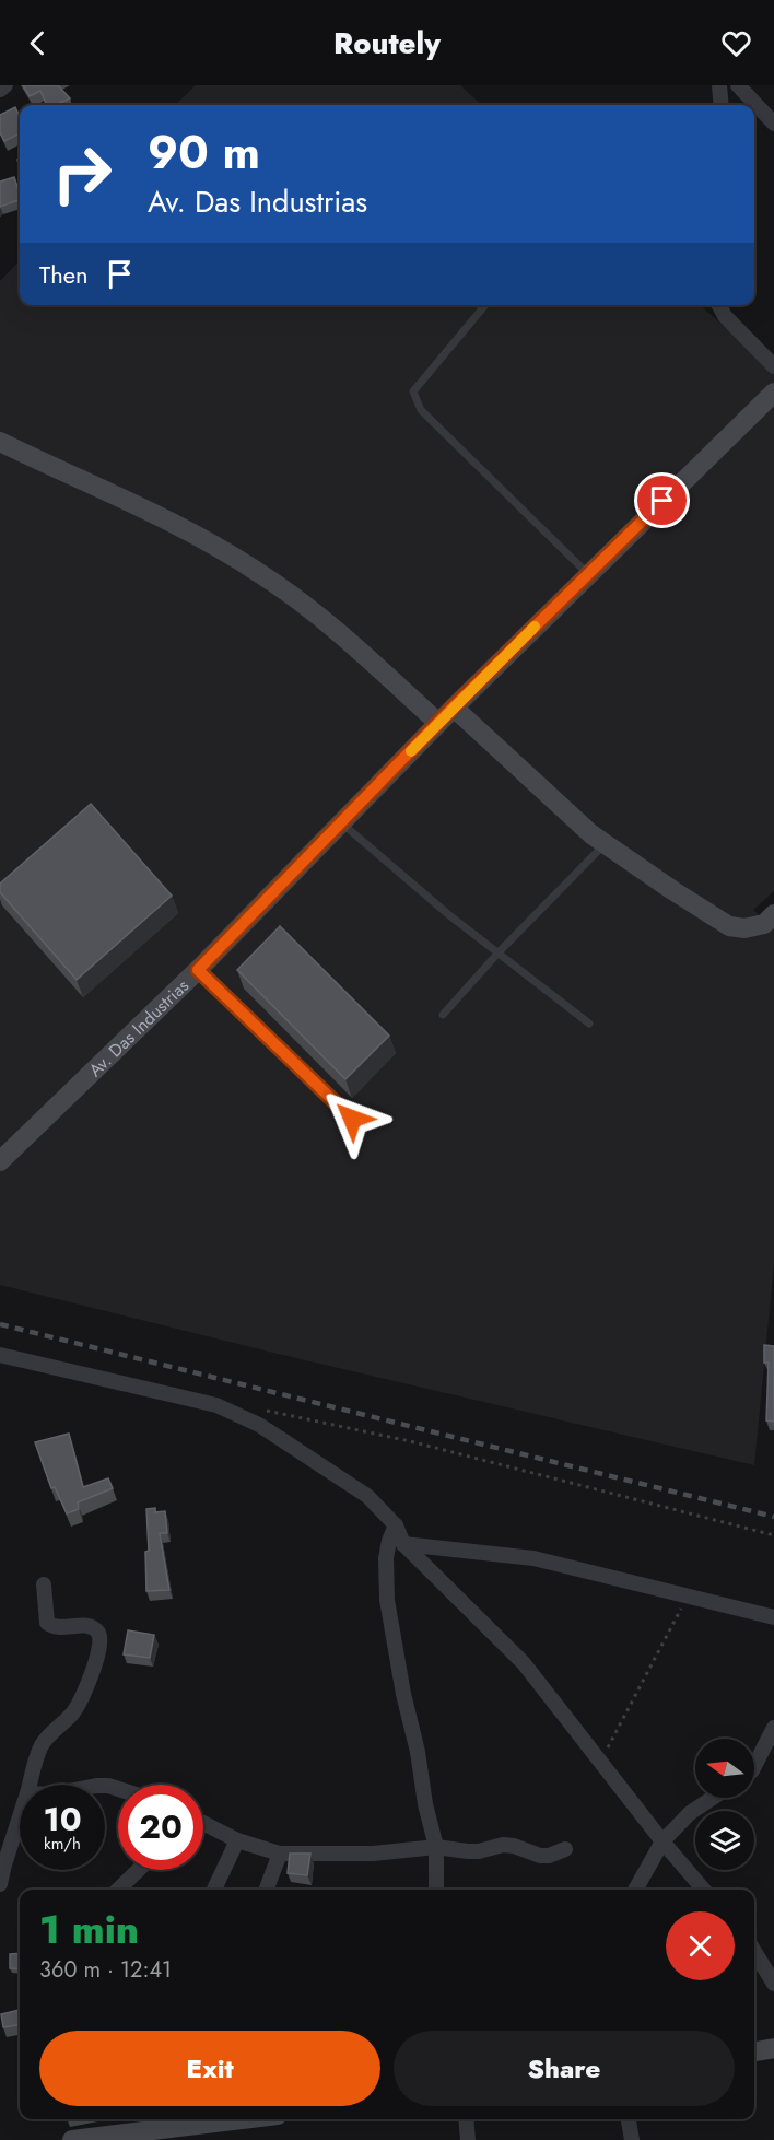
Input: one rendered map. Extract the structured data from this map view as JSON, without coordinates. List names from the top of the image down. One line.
{"streets":{"street":["Av. Das Industrias"]},"north":"left","page":{"header":"Routely","turn":["90 m","Av. Das Industrias"],"then":"Then","speed":"10 km/h","limit":"20","heading":["1 min","360 m · 12:41"],"buttons":["Exit","Share"]}}
